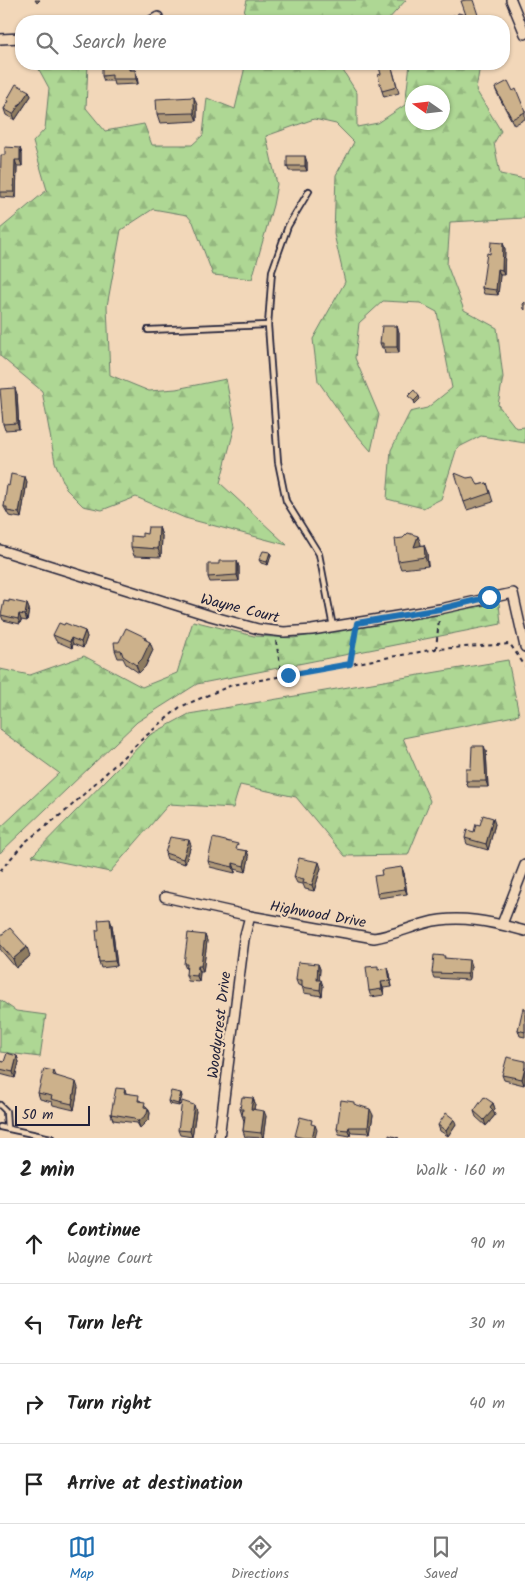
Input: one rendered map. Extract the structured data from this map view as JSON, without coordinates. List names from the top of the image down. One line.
{"streets":{"street":["Wayne Court","Highwood Drive","Woodycrest Drive"]},"crossings":[["Highwood Drive","Woodycrest Drive"]],"scale_bar":"50 m","north":"left","page":{"search":"Search here","scale":"50 m","heading":["2 min","Walk · 160 m"],"list":[["Continue","Wayne Court","90 m"],["Turn left","30 m"],["Turn right","40 m"],"Arrive at destination"],"nav":["Map","Directions","Saved"]}}
